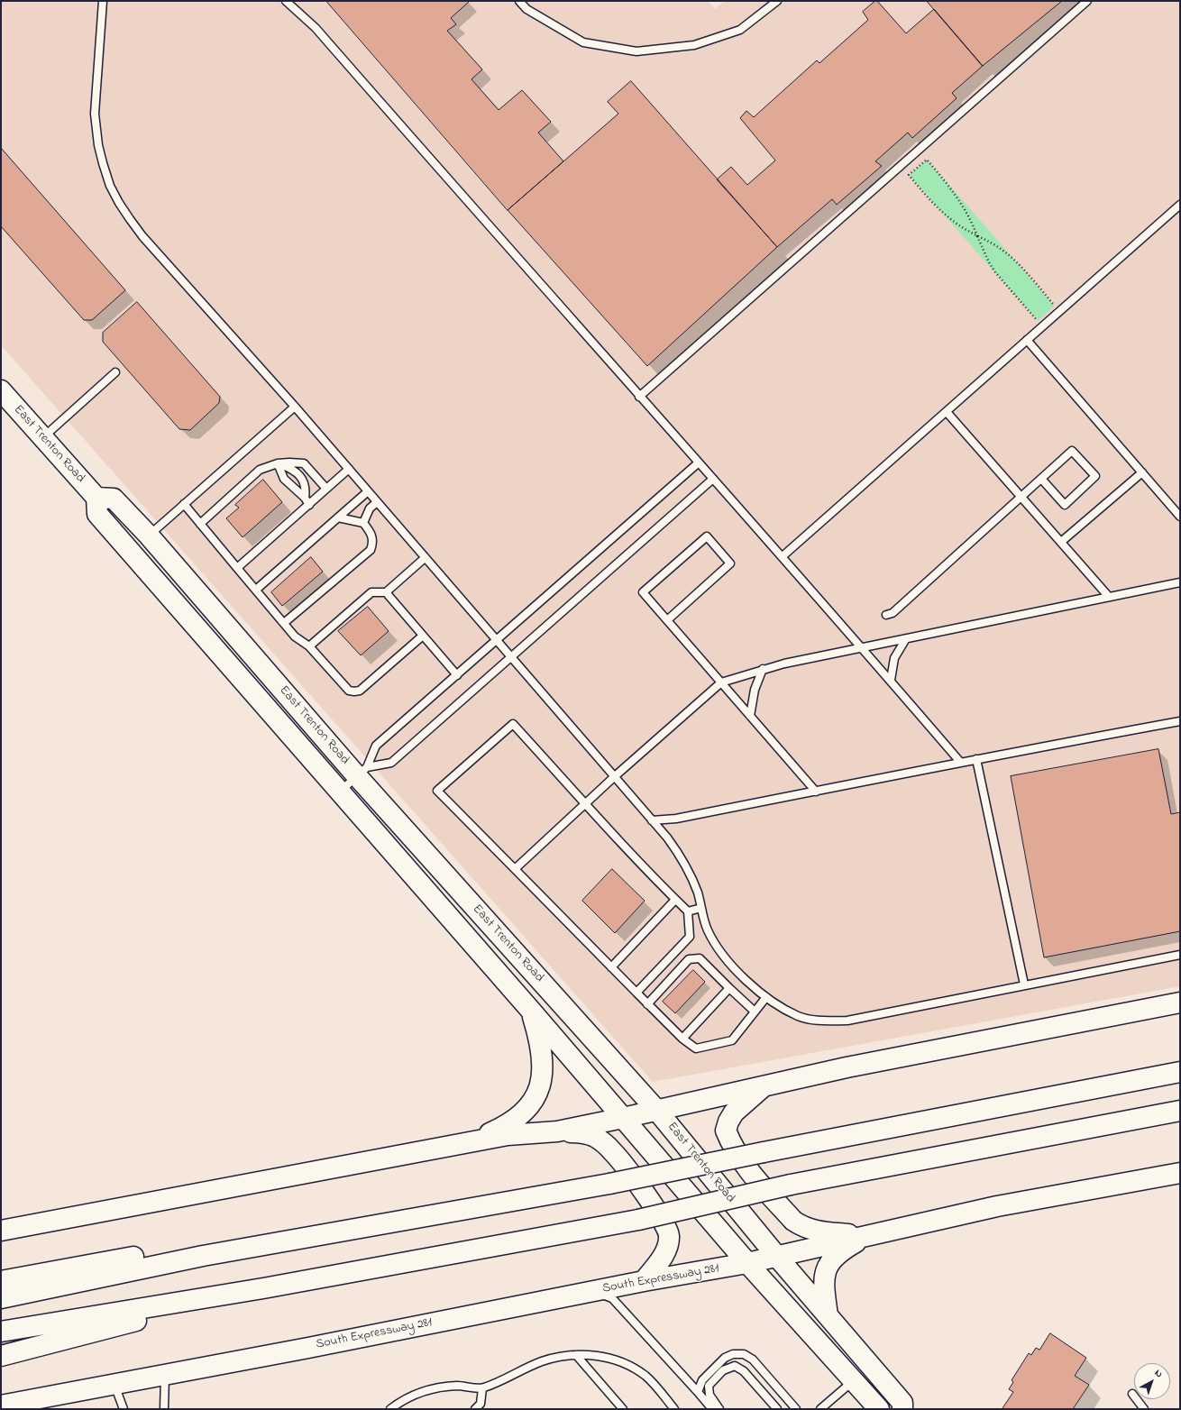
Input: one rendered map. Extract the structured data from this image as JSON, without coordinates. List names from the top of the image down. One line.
{"streets":{"main road":["East Trenton Road","South Expressway 281"]},"crossings":[["East Trenton Road","South Expressway 281"]],"north":"top right"}
